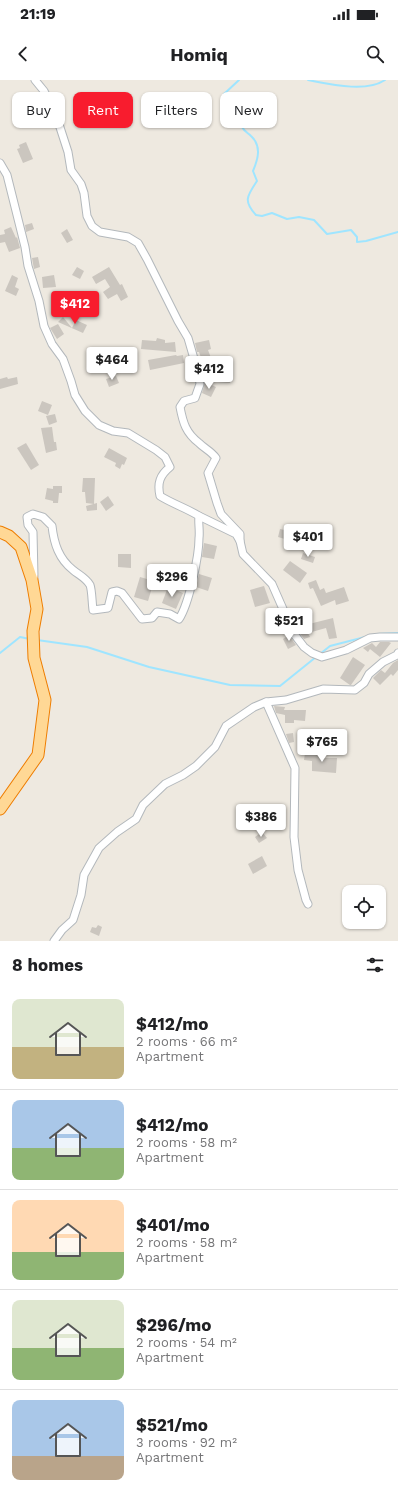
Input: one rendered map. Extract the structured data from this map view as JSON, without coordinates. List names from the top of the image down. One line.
{"page":{"status":"21:19","header":"Homiq","chip":["Buy","Rent","Filters","New"],"price":["$412","$464","$412","$401","$296","$521","$765","$386"],"heading":"8 homes","list":[{"name":"$412/mo","note":"2 rooms · 66 m² · Apartment"},{"name":"$412/mo","note":"2 rooms · 58 m² · Apartment"},{"name":"$401/mo","note":"2 rooms · 58 m² · Apartment"},{"name":"$296/mo","note":"2 rooms · 54 m² · Apartment"},{"name":"$521/mo","note":"3 rooms · 92 m² · Apartment"}]}}
